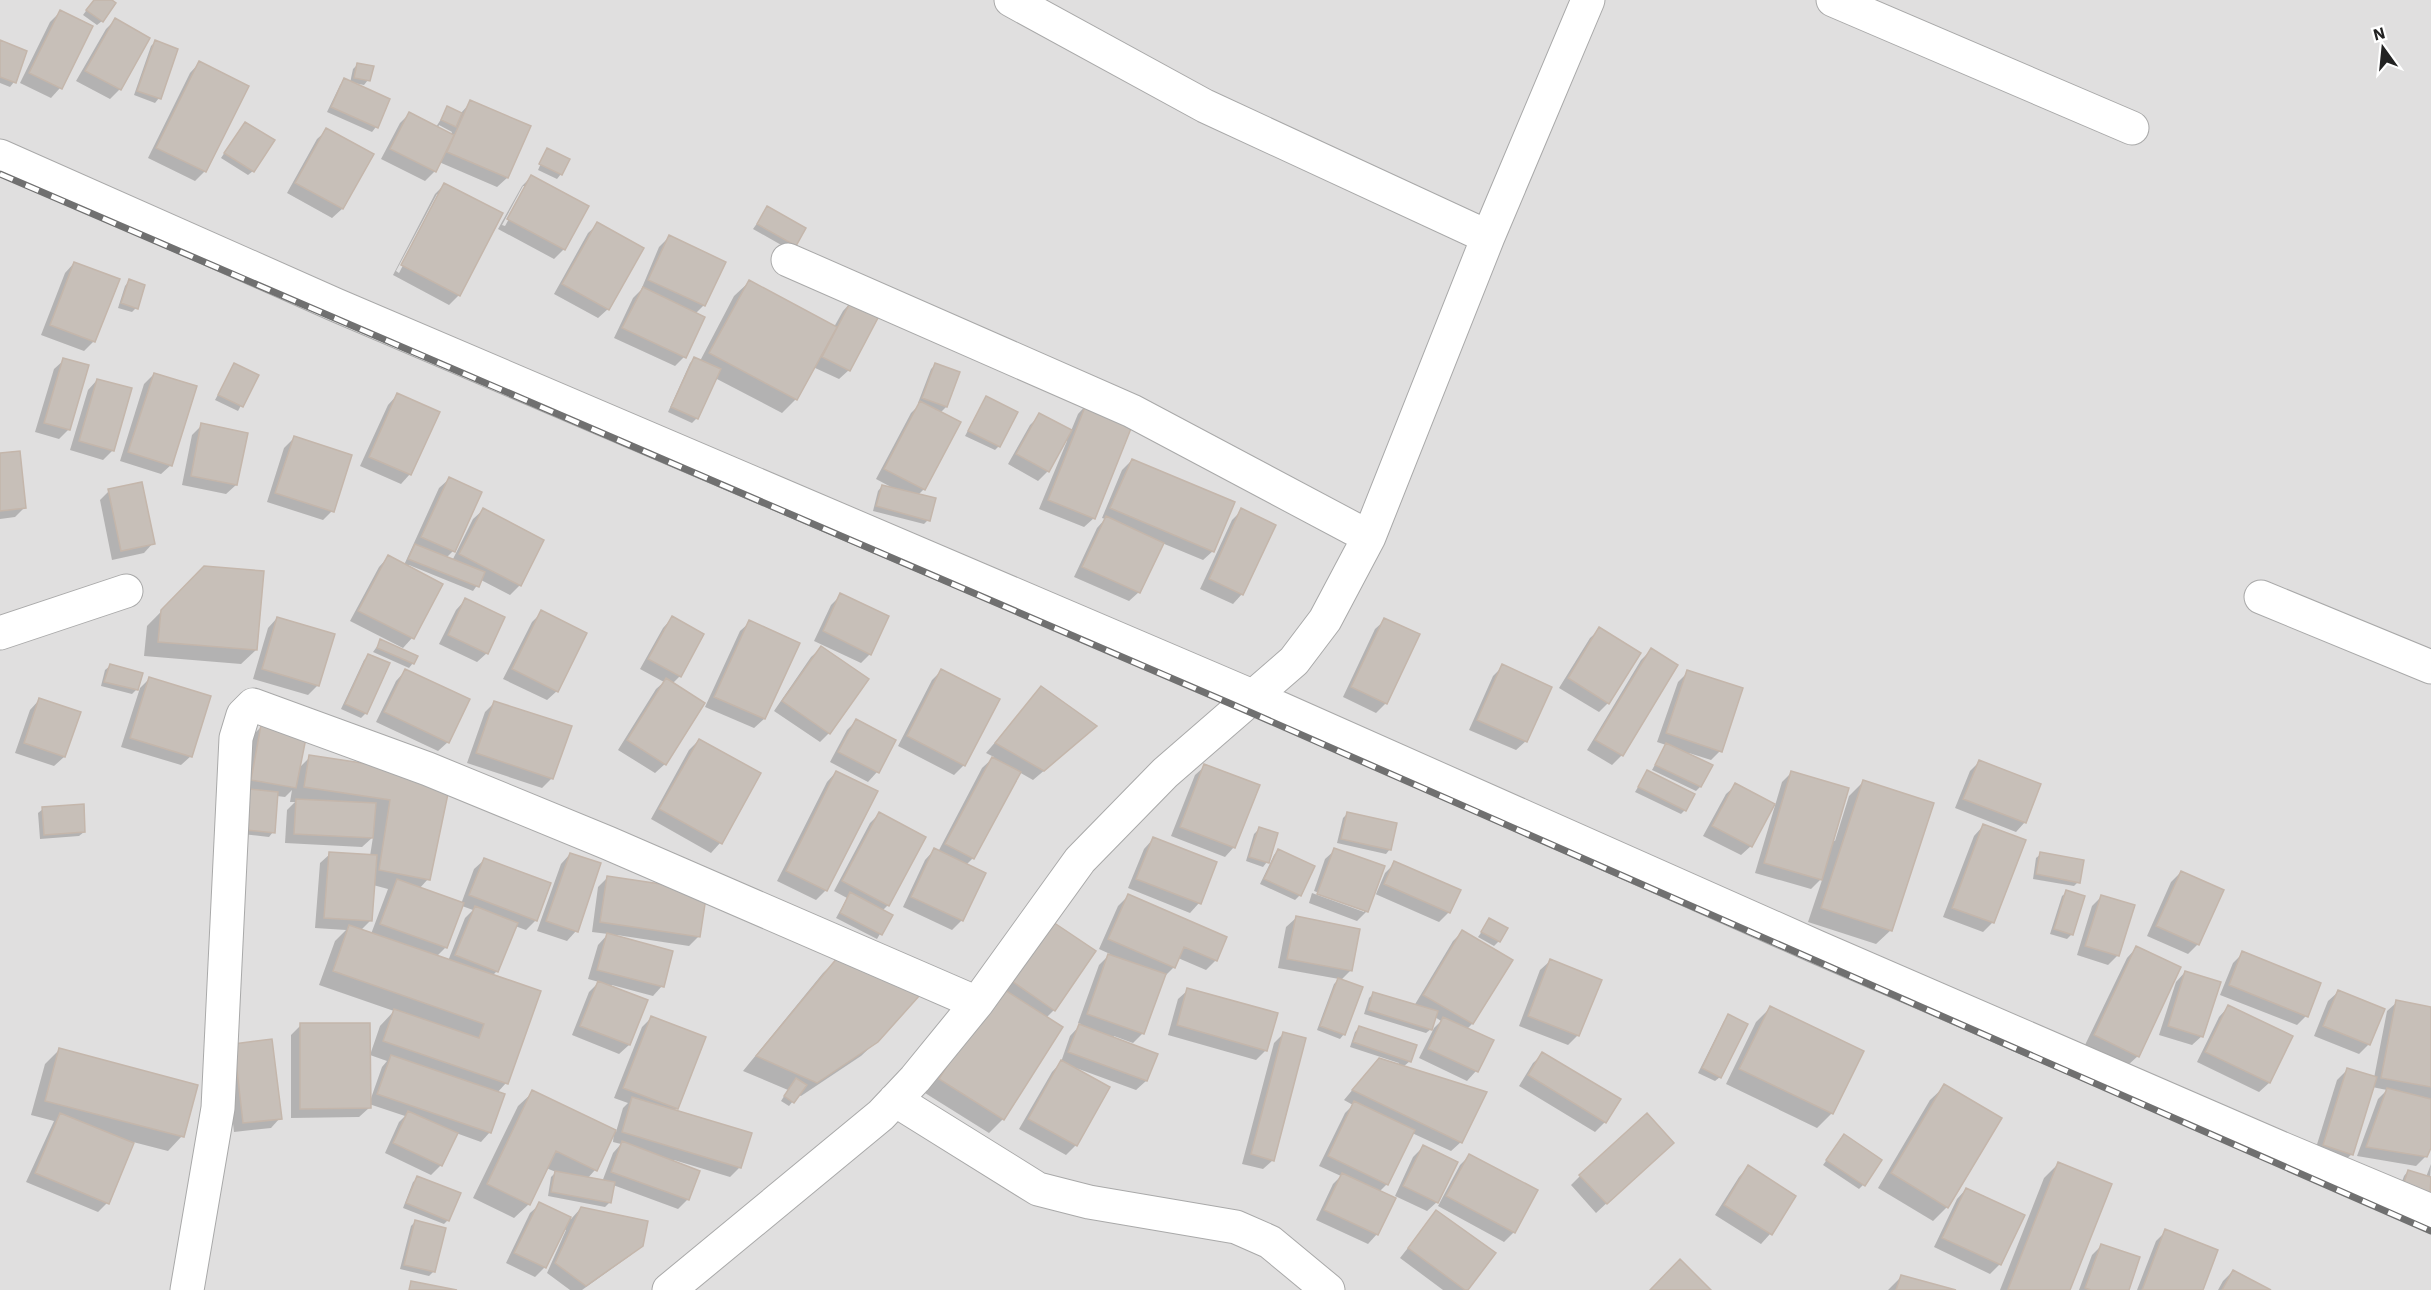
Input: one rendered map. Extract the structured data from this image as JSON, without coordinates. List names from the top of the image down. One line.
{"north":"top"}
